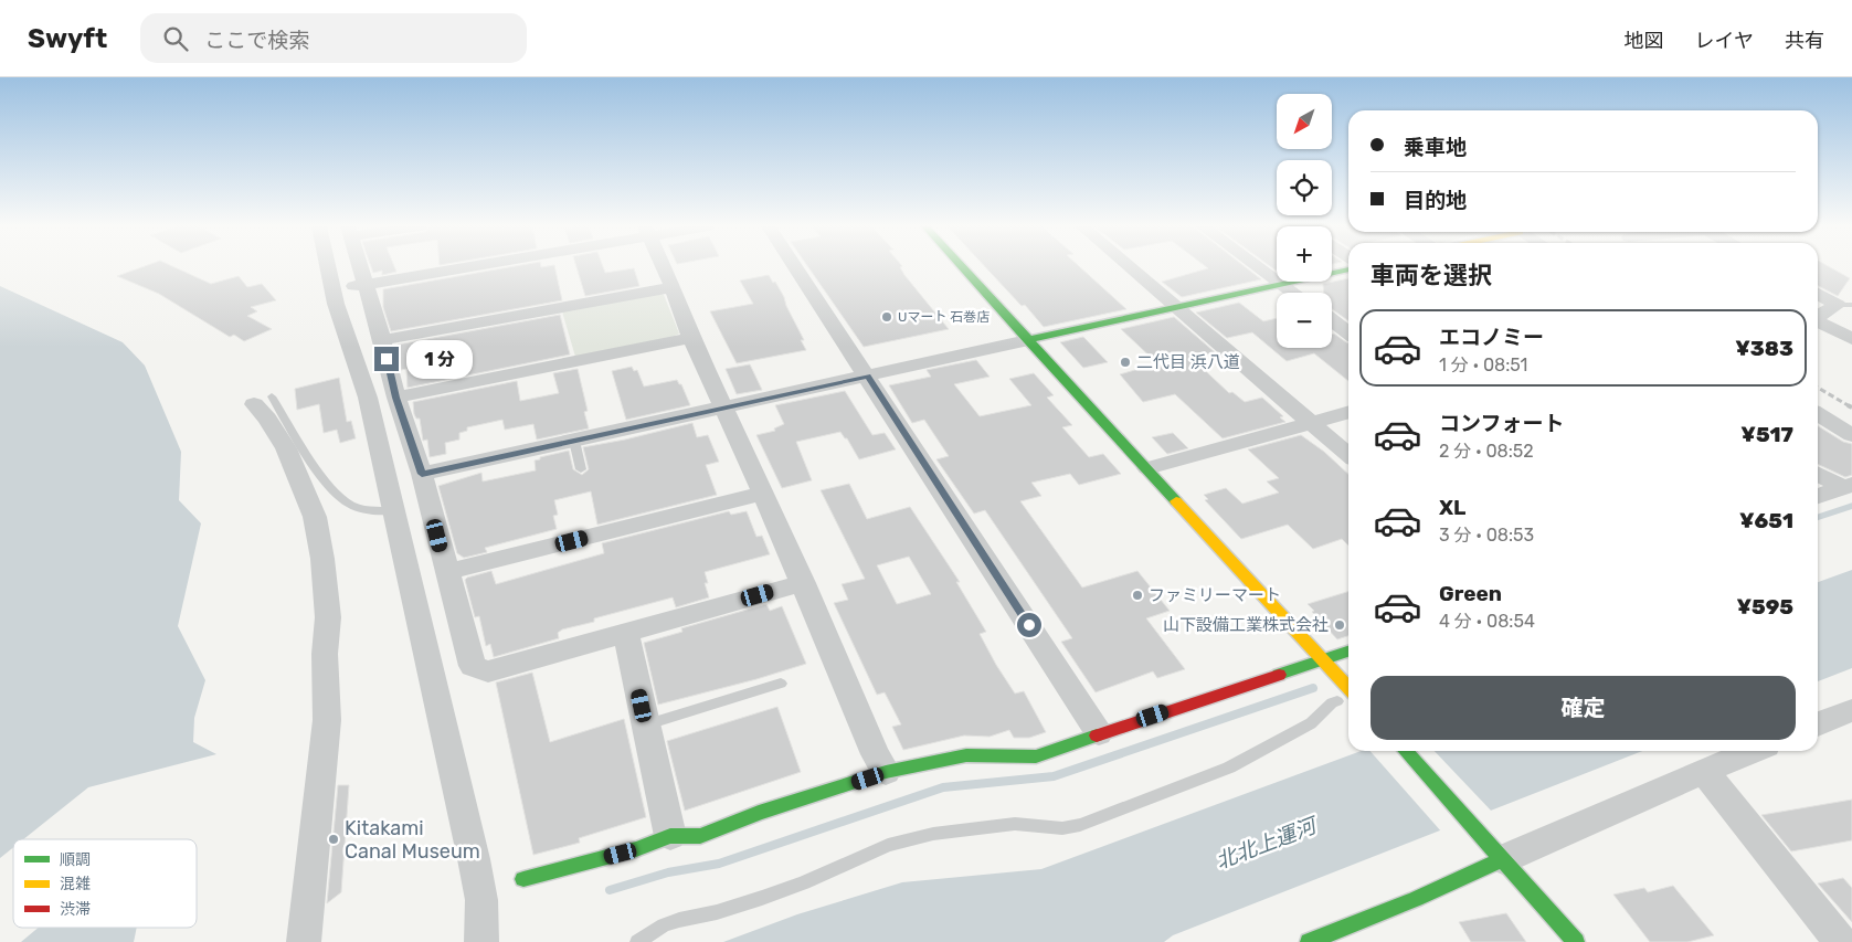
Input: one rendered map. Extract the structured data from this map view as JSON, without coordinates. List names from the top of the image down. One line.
{"water":["北北上運河"],"places":["Uマート 石巻店","二代目 浜八道","ファミリーマート","山下設備工業株式会社","Kitakami Canal Museum"],"legend":["順調","混雑","渋滞"],"north":"bottom left","page":{"header":"Swyft","search":"ここで検索","nav":["地図","レイヤ","共有"],"map_buttons":["+","−"],"banner":["乗車地","目的地"],"heading":"車両を選択","list":[{"name":"エコノミー","note":"1 分 · 08:51","value":"¥383"},{"name":"コンフォート","note":"2 分 · 08:52","value":"¥517"},{"name":"XL","note":"3 分 · 08:53","value":"¥651"},{"name":"Green","note":"4 分 · 08:54","value":"¥595"}],"bubble":"1 分","buttons":"確定"}}
